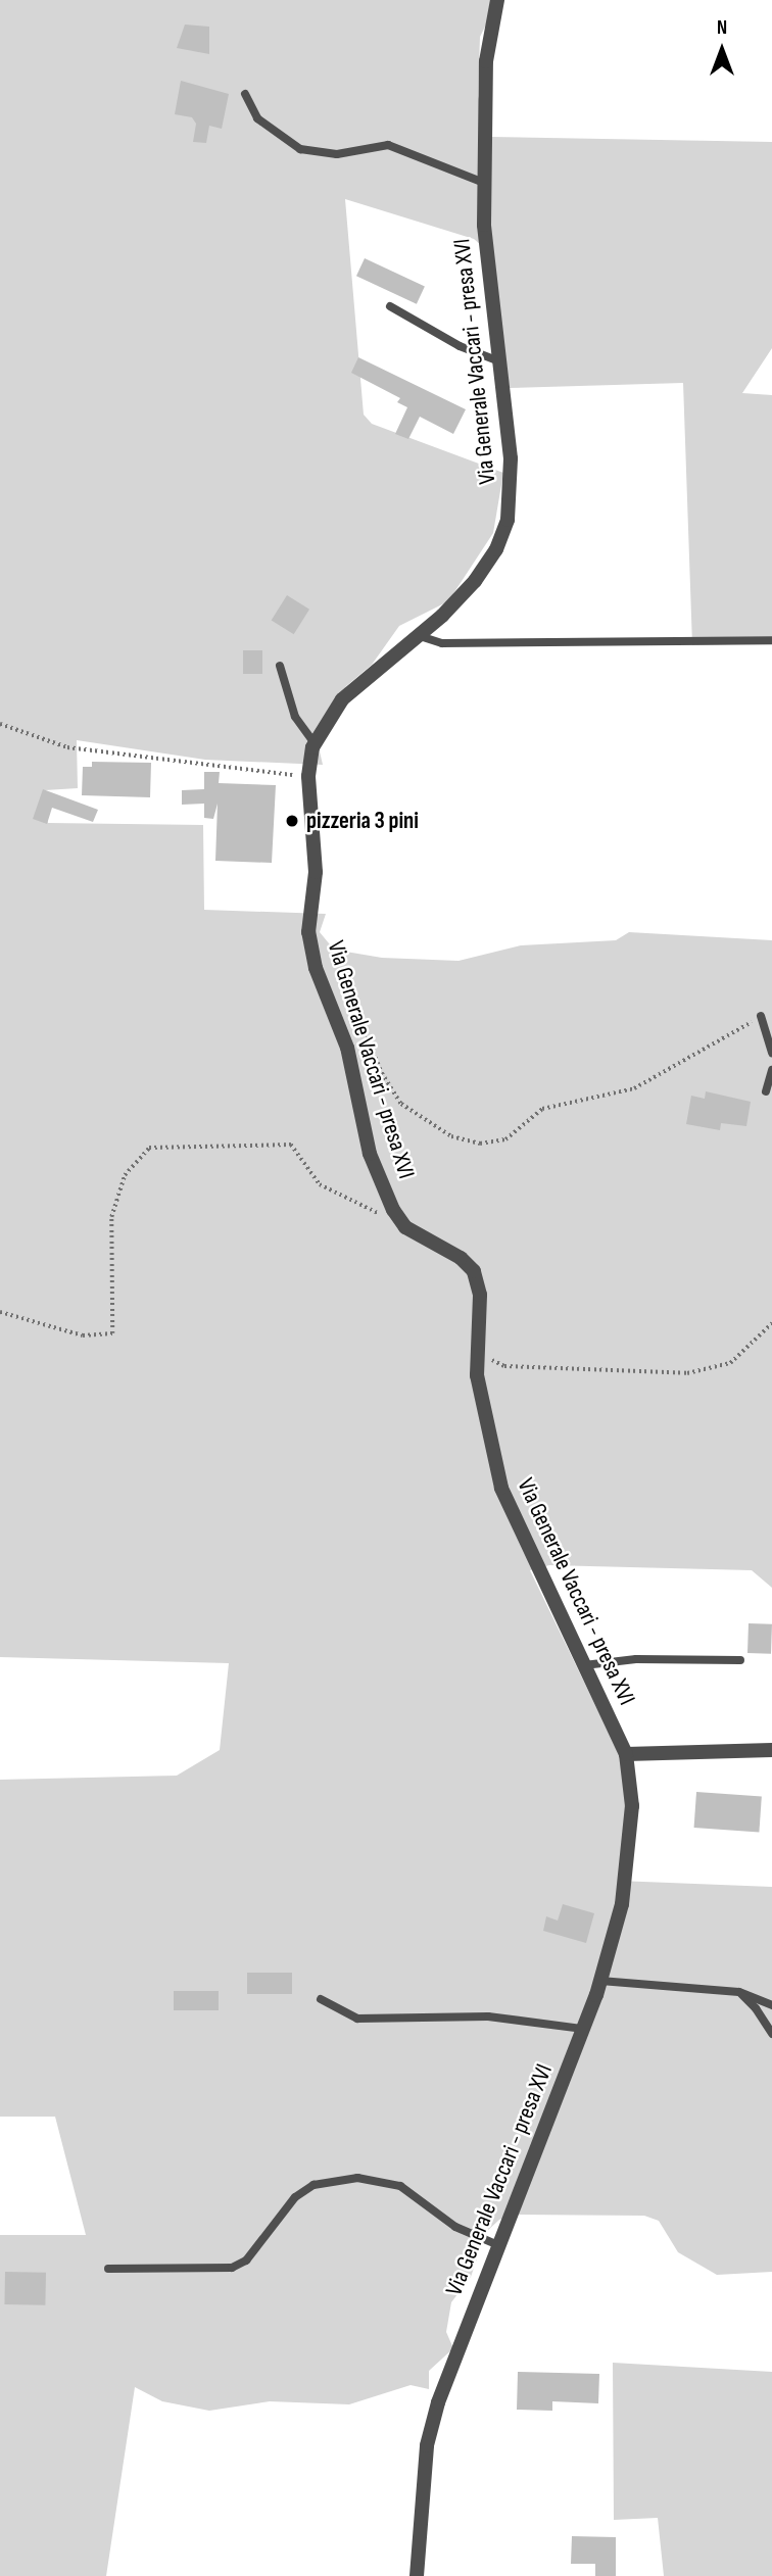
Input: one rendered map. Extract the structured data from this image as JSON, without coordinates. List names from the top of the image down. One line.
{"streets":{"street":["Via Generale Vaccari - presa XVI"]},"places":["pizzeria 3 pini"],"north":"top"}
